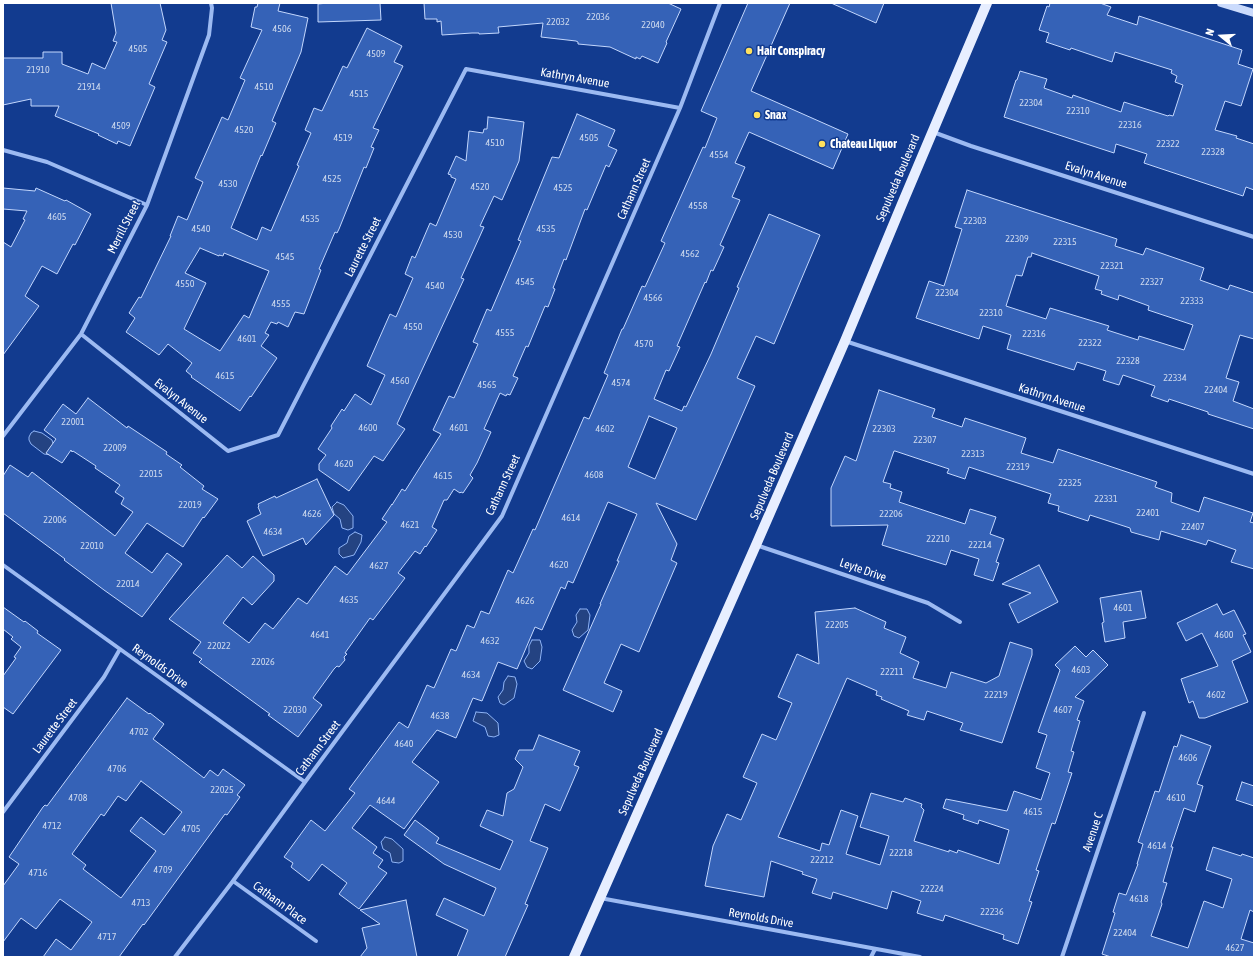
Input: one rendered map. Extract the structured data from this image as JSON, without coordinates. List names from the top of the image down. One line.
{"streets":{"main road":["Sepulveda Boulevard"],"street":["Kathryn Avenue","Evalyn Avenue","Cathann Street","Merrill Street","Laurette Street","Leyte Drive","Reynolds Drive","Avenue C","Cathann Place"]},"crossings":[["Kathryn Avenue","Sepulveda Boulevard"],["Kathryn Avenue","Cathann Street"],["Kathryn Avenue","Laurette Street"],["Evalyn Avenue","Sepulveda Boulevard"],["Evalyn Avenue","Merrill Street"],["Evalyn Avenue","Laurette Street"],["Sepulveda Boulevard","Leyte Drive"],["Sepulveda Boulevard","Reynolds Drive"],["Cathann Street","Reynolds Drive"],["Cathann Street","Cathann Place"],["Laurette Street","Reynolds Drive"]],"places":["Hair Conspiracy","Snax","Chateau Liquor"],"house_numbers":["22036","22032","22040","4506","4505","4509","21910","21914","4510","4515","22304","22310","22316","4509","4520","4519","4505","4510","22322","22328","4554","4525","4530","4520","4525","4558","4605","4535","22303","4540","4535","4530","22309","22315","4562","4545","22321","4545","22327","4550","4540","22304","4566","22333","4555","22310","4550","4555","22316","4601","22322","4570","22328","4615","22334","4560","4574","4565","22404","22001","4600","4601","4602","22303","22307","22009","22313","4620","22319","22015","4608","4615","22325","22331","22019","22401","4626","22206","4614","22006","4621","22407","4634","22210","22214","22010","4620","4627","22014","4635","4626","4601","22205","4641","4600","4632","22022","22026","4603","22211","4634","22219","4602","22030","4607","4638","4702","4640","4606","4706","22025","4708","4610","4644","4615","4712","4705","4614","22218","22212","4709","4716","22224","4618","4713","22236","22404","4717","4627"],"north":"left"}
